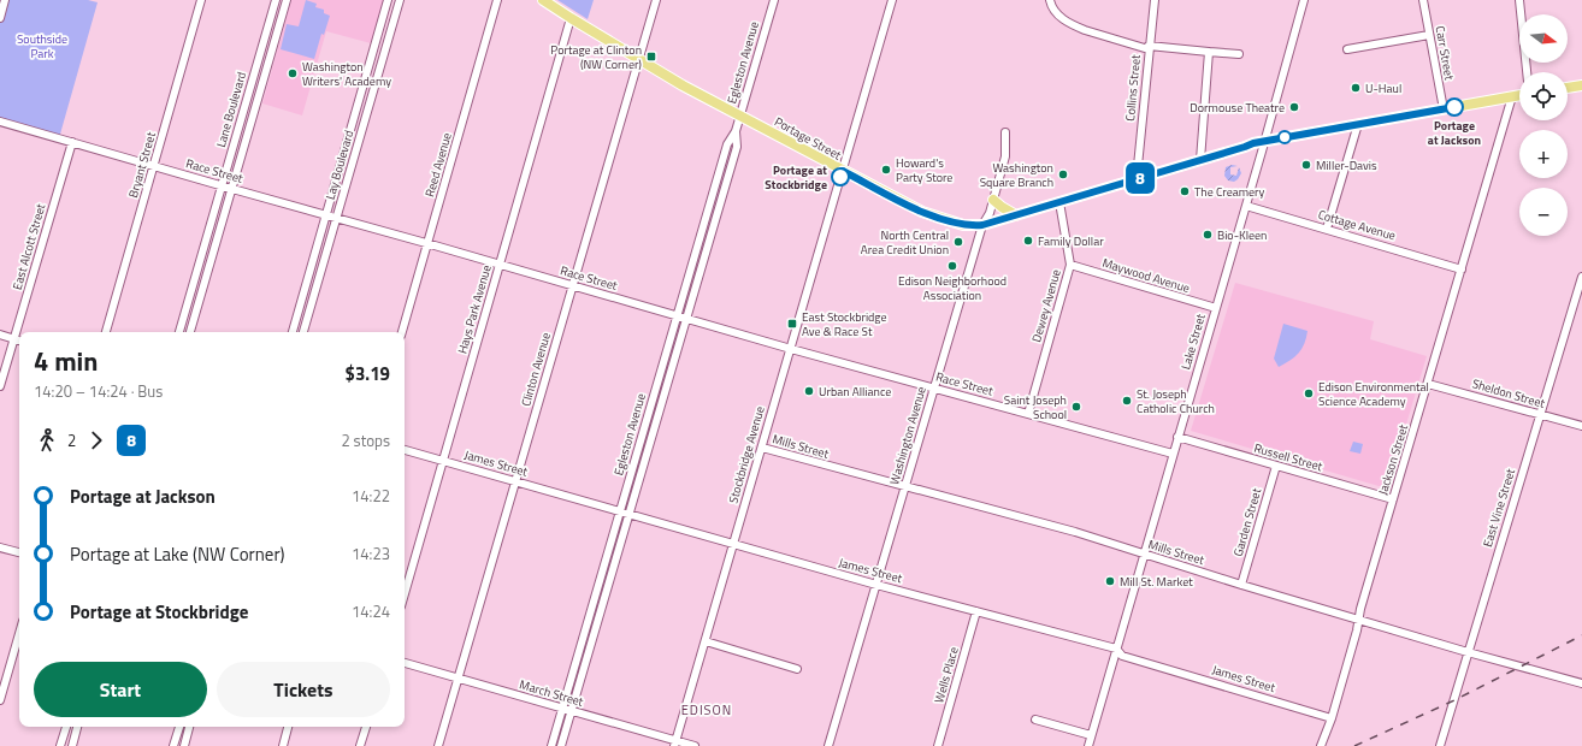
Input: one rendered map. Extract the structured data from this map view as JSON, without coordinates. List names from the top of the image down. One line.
{"streets":{"main road":["Portage Street"],"street":["Carr Street","Egleston Avenue","Collins Street","Lane Boulevard","Bryant Street","Lay Boulevard","Reed Avenue","Race Street","Cottage Avenue","East Alcott Street","Maywood Avenue","Dewey Avenue","Hays Park Avenue","Lake Street","Clinton Avenue","Sheldon Street","Washington Avenue","Mills Street","Stockbridge Avenue","Russell Street","Jackson Street","James Street","East Vine Street","Garden Street","Wells Place","March Street"]},"crossings":[["Carr Street","Portage Street"],["Egleston Avenue","Portage Street"],["Egleston Avenue","Race Street"],["Egleston Avenue","James Street"],["Egleston Avenue","March Street"],["Collins Street","Portage Street"],["Lane Boulevard","Race Street"],["Portage Street","Dewey Avenue"],["Portage Street","Hays Park Avenue"],["Portage Street","Lake Street"],["Portage Street","Clinton Avenue"],["Portage Street","Washington Avenue"],["Portage Street","Stockbridge Avenue"],["Portage Street","Jackson Street"],["Bryant Street","Race Street"],["Lay Boulevard","Race Street"],["Reed Avenue","Race Street"],["Race Street","East Alcott Street"],["Race Street","Dewey Avenue"],["Race Street","Hays Park Avenue"],["Race Street","Lake Street"],["Race Street","Clinton Avenue"],["Race Street","Washington Avenue"],["Race Street","Stockbridge Avenue"],["Cottage Avenue","Lake Street"],["Cottage Avenue","Jackson Street"],["Maywood Avenue","Dewey Avenue"],["Maywood Avenue","Lake Street"],["Hays Park Avenue","James Street"],["Lake Street","Mills Street"],["Lake Street","Russell Street"],["Lake Street","James Street"],["Clinton Avenue","James Street"],["Clinton Avenue","March Street"],["Sheldon Street","Jackson Street"],["Sheldon Street","East Vine Street"],["Washington Avenue","Mills Street"],["Washington Avenue","James Street"],["Mills Street","Stockbridge Avenue"],["Mills Street","Jackson Street"],["Mills Street","East Vine Street"],["Mills Street","Garden Street"],["Stockbridge Avenue","James Street"],["Stockbridge Avenue","March Street"],["Russell Street","Jackson Street"],["Russell Street","Garden Street"],["Jackson Street","James Street"],["James Street","Wells Place"]],"districts":["EDISON"],"parks":["Southside Park"],"places":{"transit":["Portage at Clinton (NW Corner)","East Stockbridge Ave & Race St"],"other":["Washington Writers' Academy","U-Haul","Dormouse Theatre","Portage at Jackson","Miller-Davis","Howard's Party Store","Washington Square Branch","Portage at Stockbridge","The Creamery","Bio-Kleen","Family Dollar","North Central Area Credit Union","Edison Neighborhood Association","Urban Alliance","Edison Environmental Science Academy","St. Joseph Catholic Church","Saint Joseph School","Mill St. Market"]},"lines":["bus line 8"],"north":"right","page":{"on_map":"8","map_buttons":["+","−"],"heading":["4 min","14:20 – 14:24 · Bus","$3.19"],"legs":["2","8","2 stops"],"list":[{"name":"Portage at Jackson","value":"14:22"},{"name":"Portage at Lake (NW Corner)","value":"14:23"},{"name":"Portage at Stockbridge","value":"14:24"}],"buttons":["Start","Tickets"]}}
